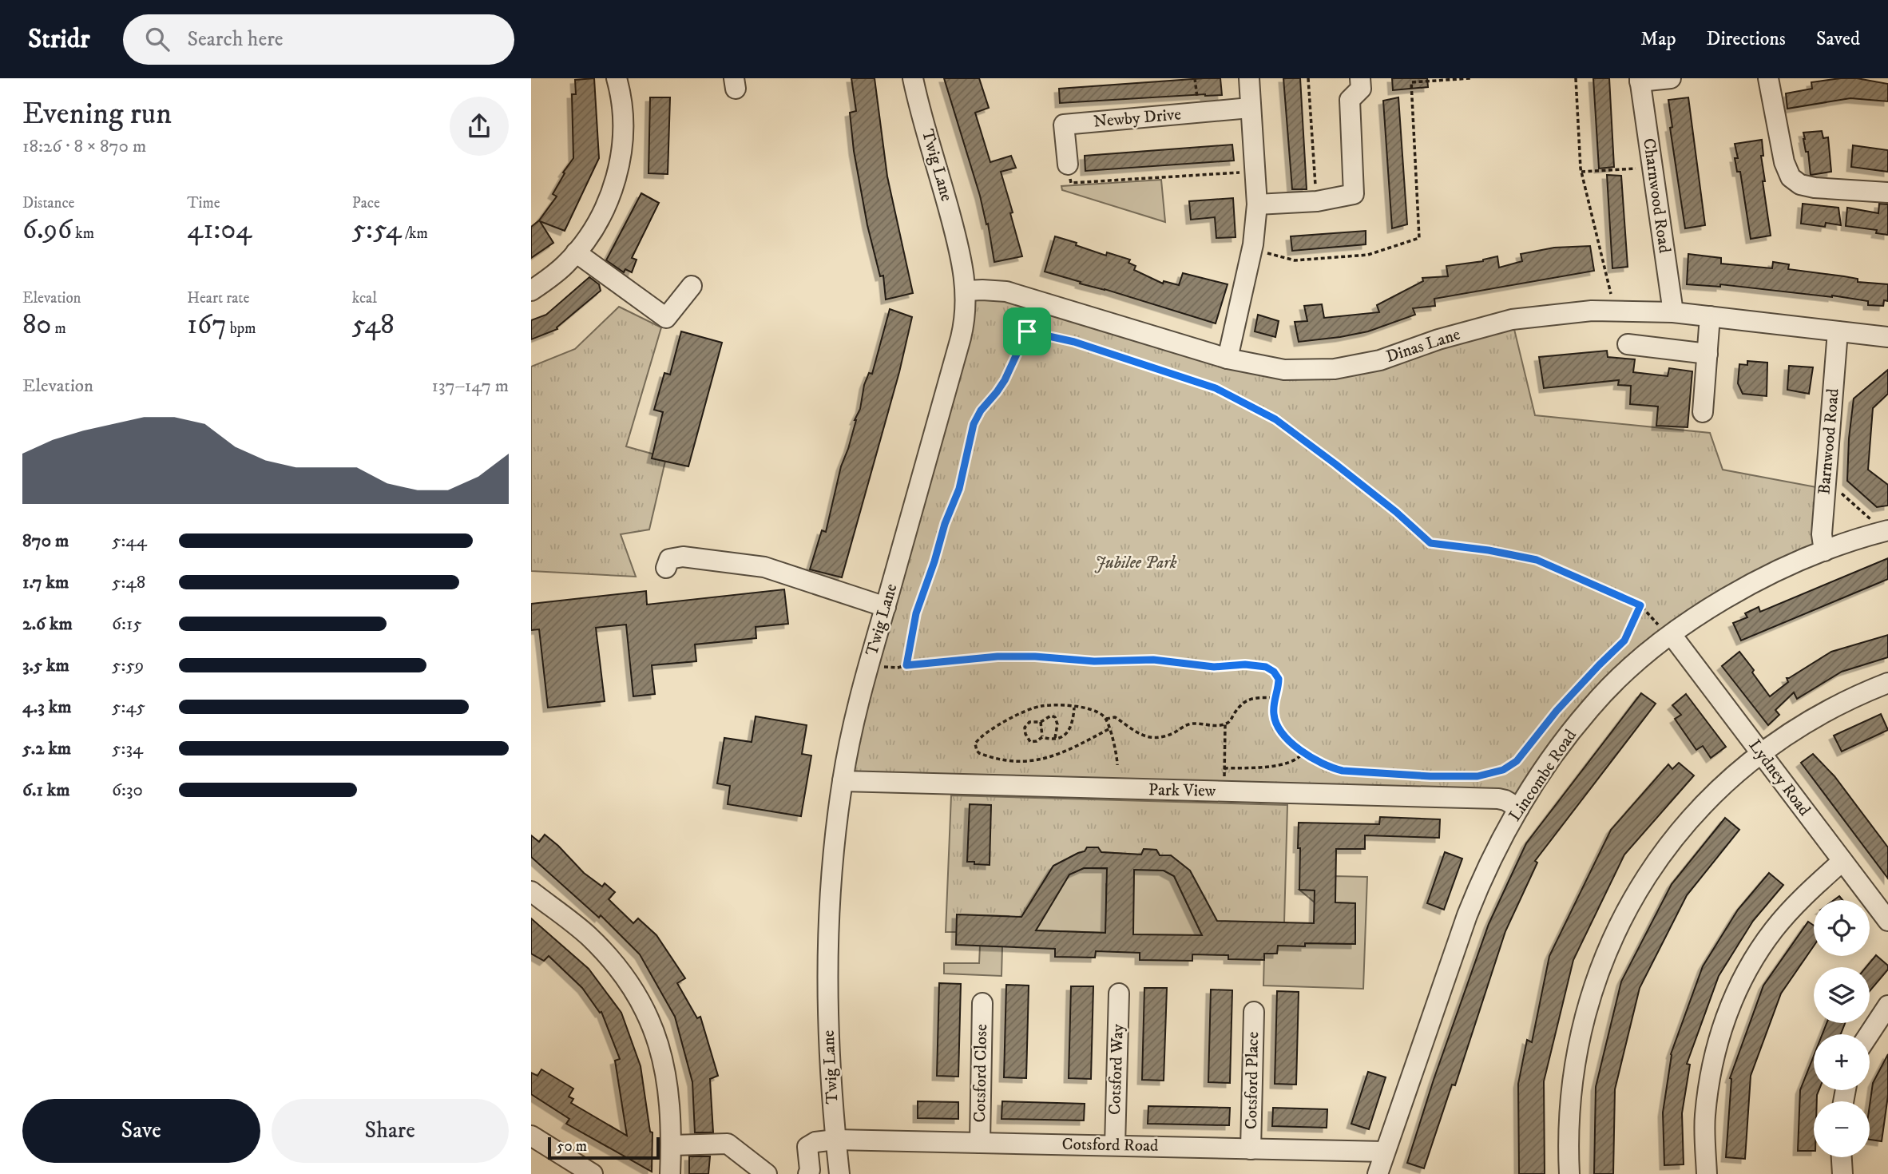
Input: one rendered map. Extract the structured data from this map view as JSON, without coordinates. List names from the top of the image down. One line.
{"streets":{"street":["Newby Drive","Twig Lane","Charnwood Road","Dinas Lane","Barnwood Road","Lincombe Road","Lydney Road","Park View","Cotsford Way","Cotsford Close","Cotsford Place","Cotsford Road"]},"crossings":[["Twig Lane","Dinas Lane"],["Twig Lane","Park View"],["Twig Lane","Cotsford Road"],["Charnwood Road","Dinas Lane"],["Dinas Lane","Barnwood Road"],["Barnwood Road","Lincombe Road"],["Lincombe Road","Lydney Road"],["Lincombe Road","Park View"],["Lincombe Road","Cotsford Road"],["Cotsford Way","Cotsford Road"],["Cotsford Close","Cotsford Road"],["Cotsford Place","Cotsford Road"]],"parks":["Jubilee Park"],"scale_bar":"50 m","page":{"header":"Stridr","search":"Search here","nav":["Map","Directions","Saved"],"heading":["Evening run","18:26 · 8 × 870 m"],"stats":[["Distance","6.96 km"],["Time","41:04"],["Pace","5:54 /km"],["Elevation","80 m"],["Heart rate","167 bpm"],["kcal","548"]],"chart":["Elevation","137–147 m"],"list":[{"name":"870 m","note":"5:44"},{"name":"1.7 km","note":"5:48"},{"name":"2.6 km","note":"6:15"},{"name":"3.5 km","note":"5:59"},{"name":"4.3 km","note":"5:45"},{"name":"5.2 km","note":"5:34"},{"name":"6.1 km","note":"6:30"}],"map_buttons":["+","−"],"buttons":["Save","Share"],"scale":"50 m"}}
